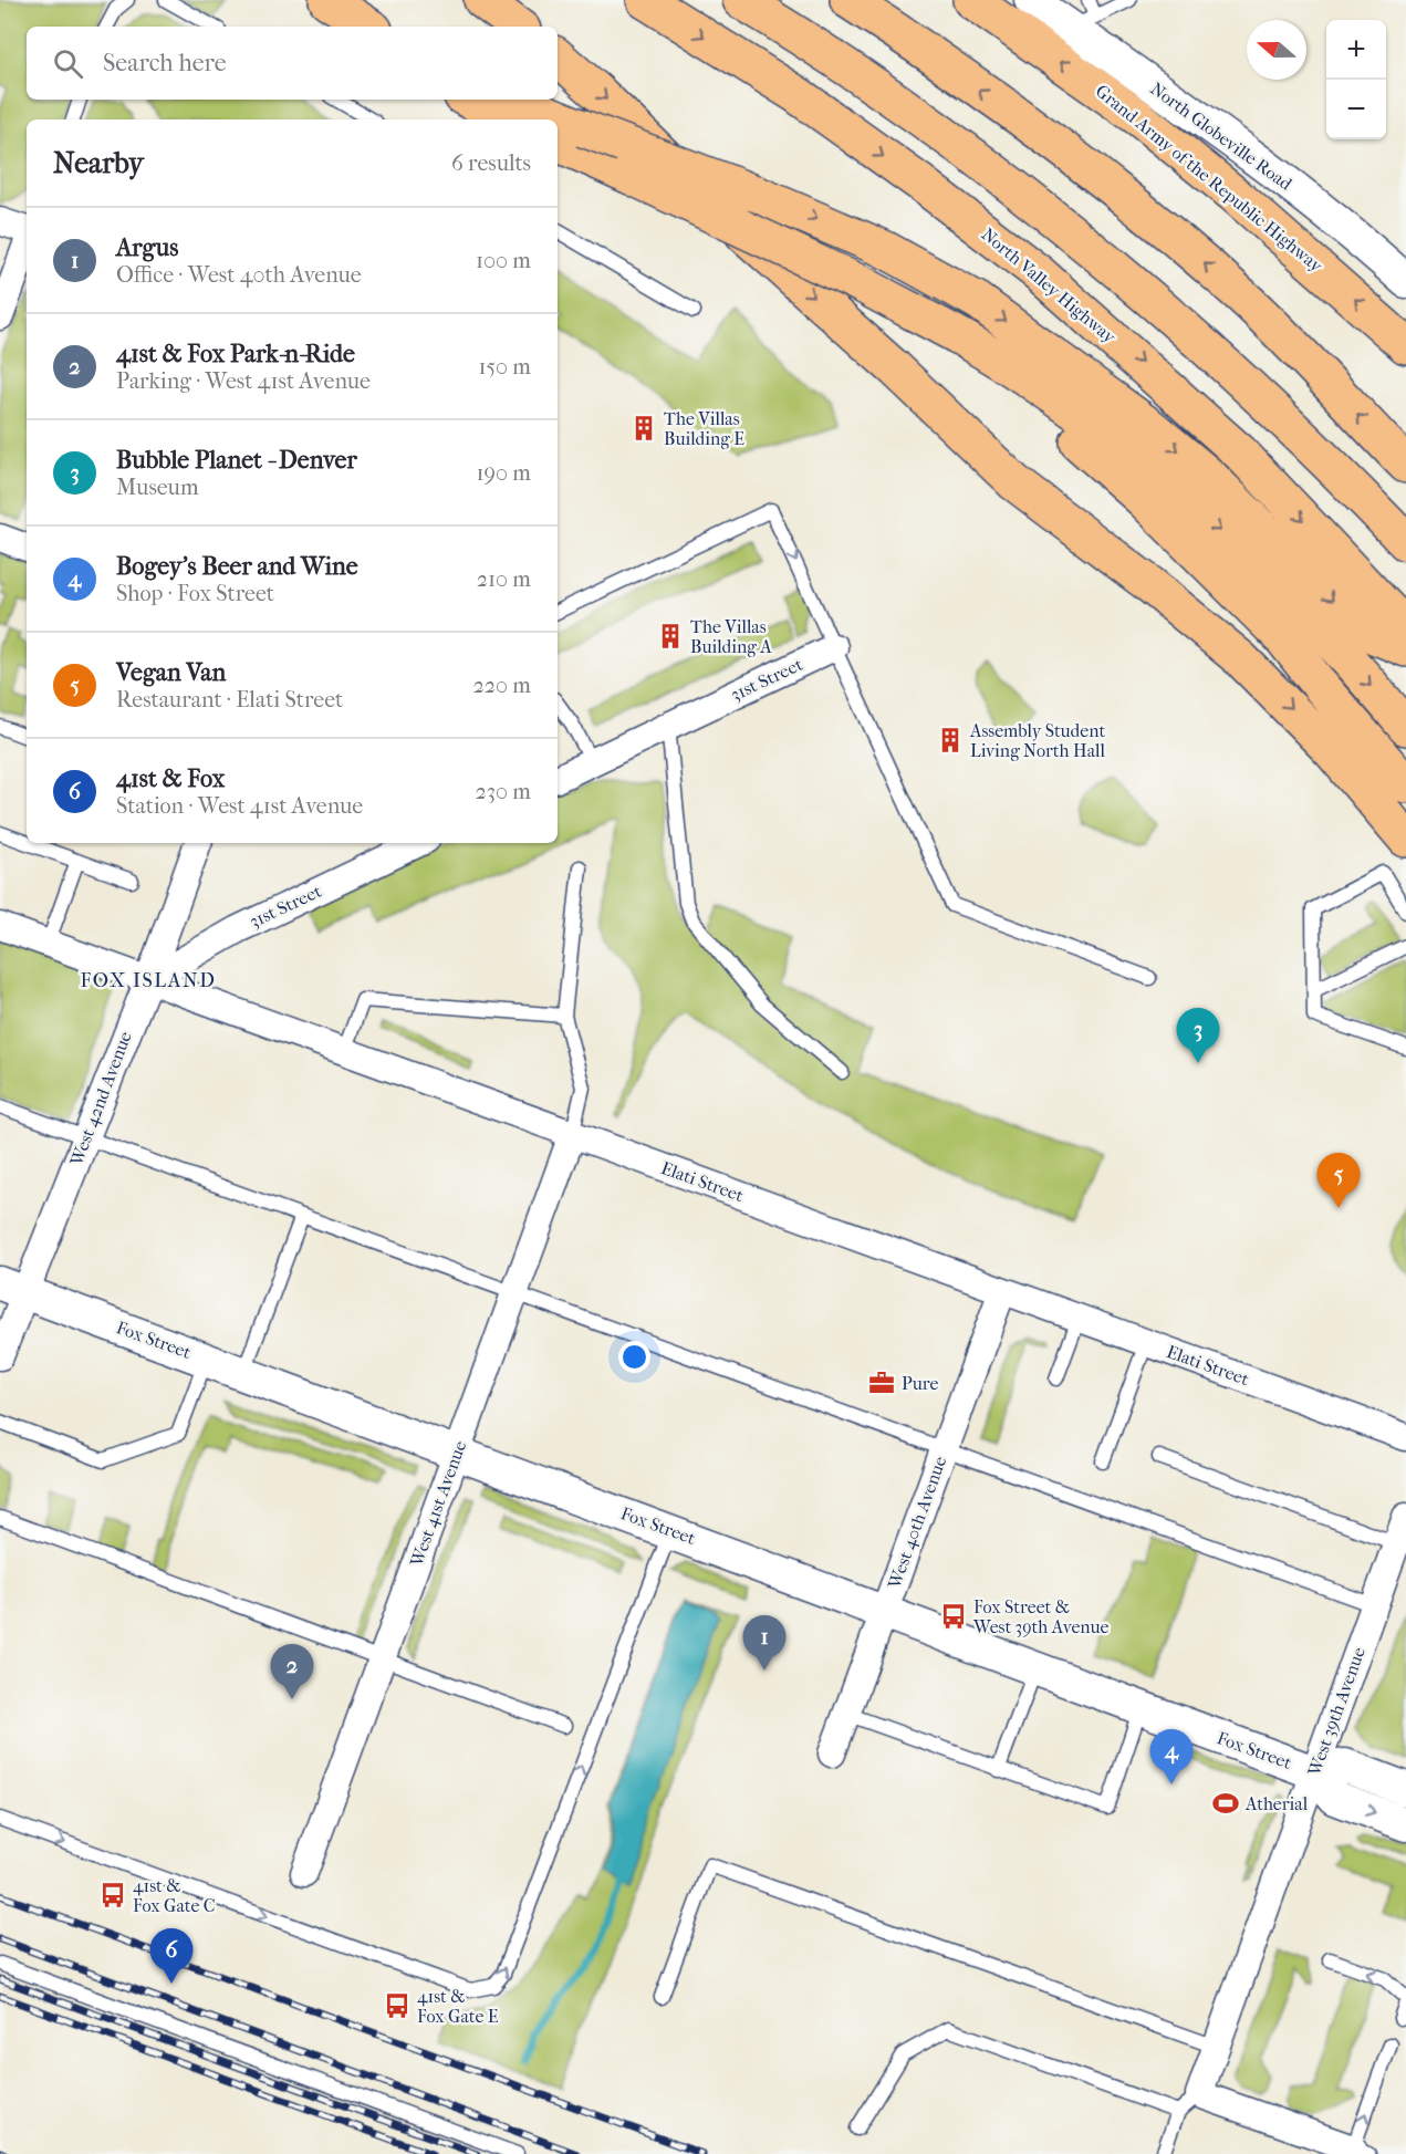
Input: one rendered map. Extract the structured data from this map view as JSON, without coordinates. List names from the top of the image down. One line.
{"streets":{"highway":["Grand Army of the Republic Highway","North Valley Highway"],"street":["North Globeville Road","31st Street","West 42nd Avenue","Elati Street","Fox Street","West 41st Avenue","West 40th Avenue","West 39th Avenue"]},"crossings":[["31st Street","West 42nd Avenue"],["31st Street","Elati Street"],["West 42nd Avenue","Elati Street"],["West 42nd Avenue","Fox Street"],["Elati Street","West 41st Avenue"],["Elati Street","West 40th Avenue"],["Fox Street","West 41st Avenue"],["Fox Street","West 40th Avenue"],["Fox Street","West 39th Avenue"]],"districts":["FOX ISLAND"],"places":{"building":["The Villas Building E","The Villas Building A","Assembly Student Living North Hall"],"office":["Pure"],"bus stop":["Fox Street & West 39th Avenue","41st & Fox Gate C","41st & Fox Gate E"],"sports":["Atherial"]},"north":"left","page":{"map_buttons":["+","−"],"search":"Search here","heading":["Nearby","6 results"],"list":[{"mark":"1","name":"Argus","note":"Office · West 40th Avenue","value":"100 m"},{"mark":"2","name":"41st & Fox Park-n-Ride","note":"Parking · West 41st Avenue","value":"150 m"},{"mark":"3","name":"Bubble Planet - Denver","note":"Museum","value":"190 m"},{"mark":"4","name":"Bogey's Beer and Wine","note":"Shop · Fox Street","value":"210 m"},{"mark":"5","name":"Vegan Van","note":"Restaurant · Elati Street","value":"220 m"},{"mark":"6","name":"41st & Fox","note":"Station · West 41st Avenue","value":"230 m"}],"pins":["3","5","1","2","4","6"]}}
